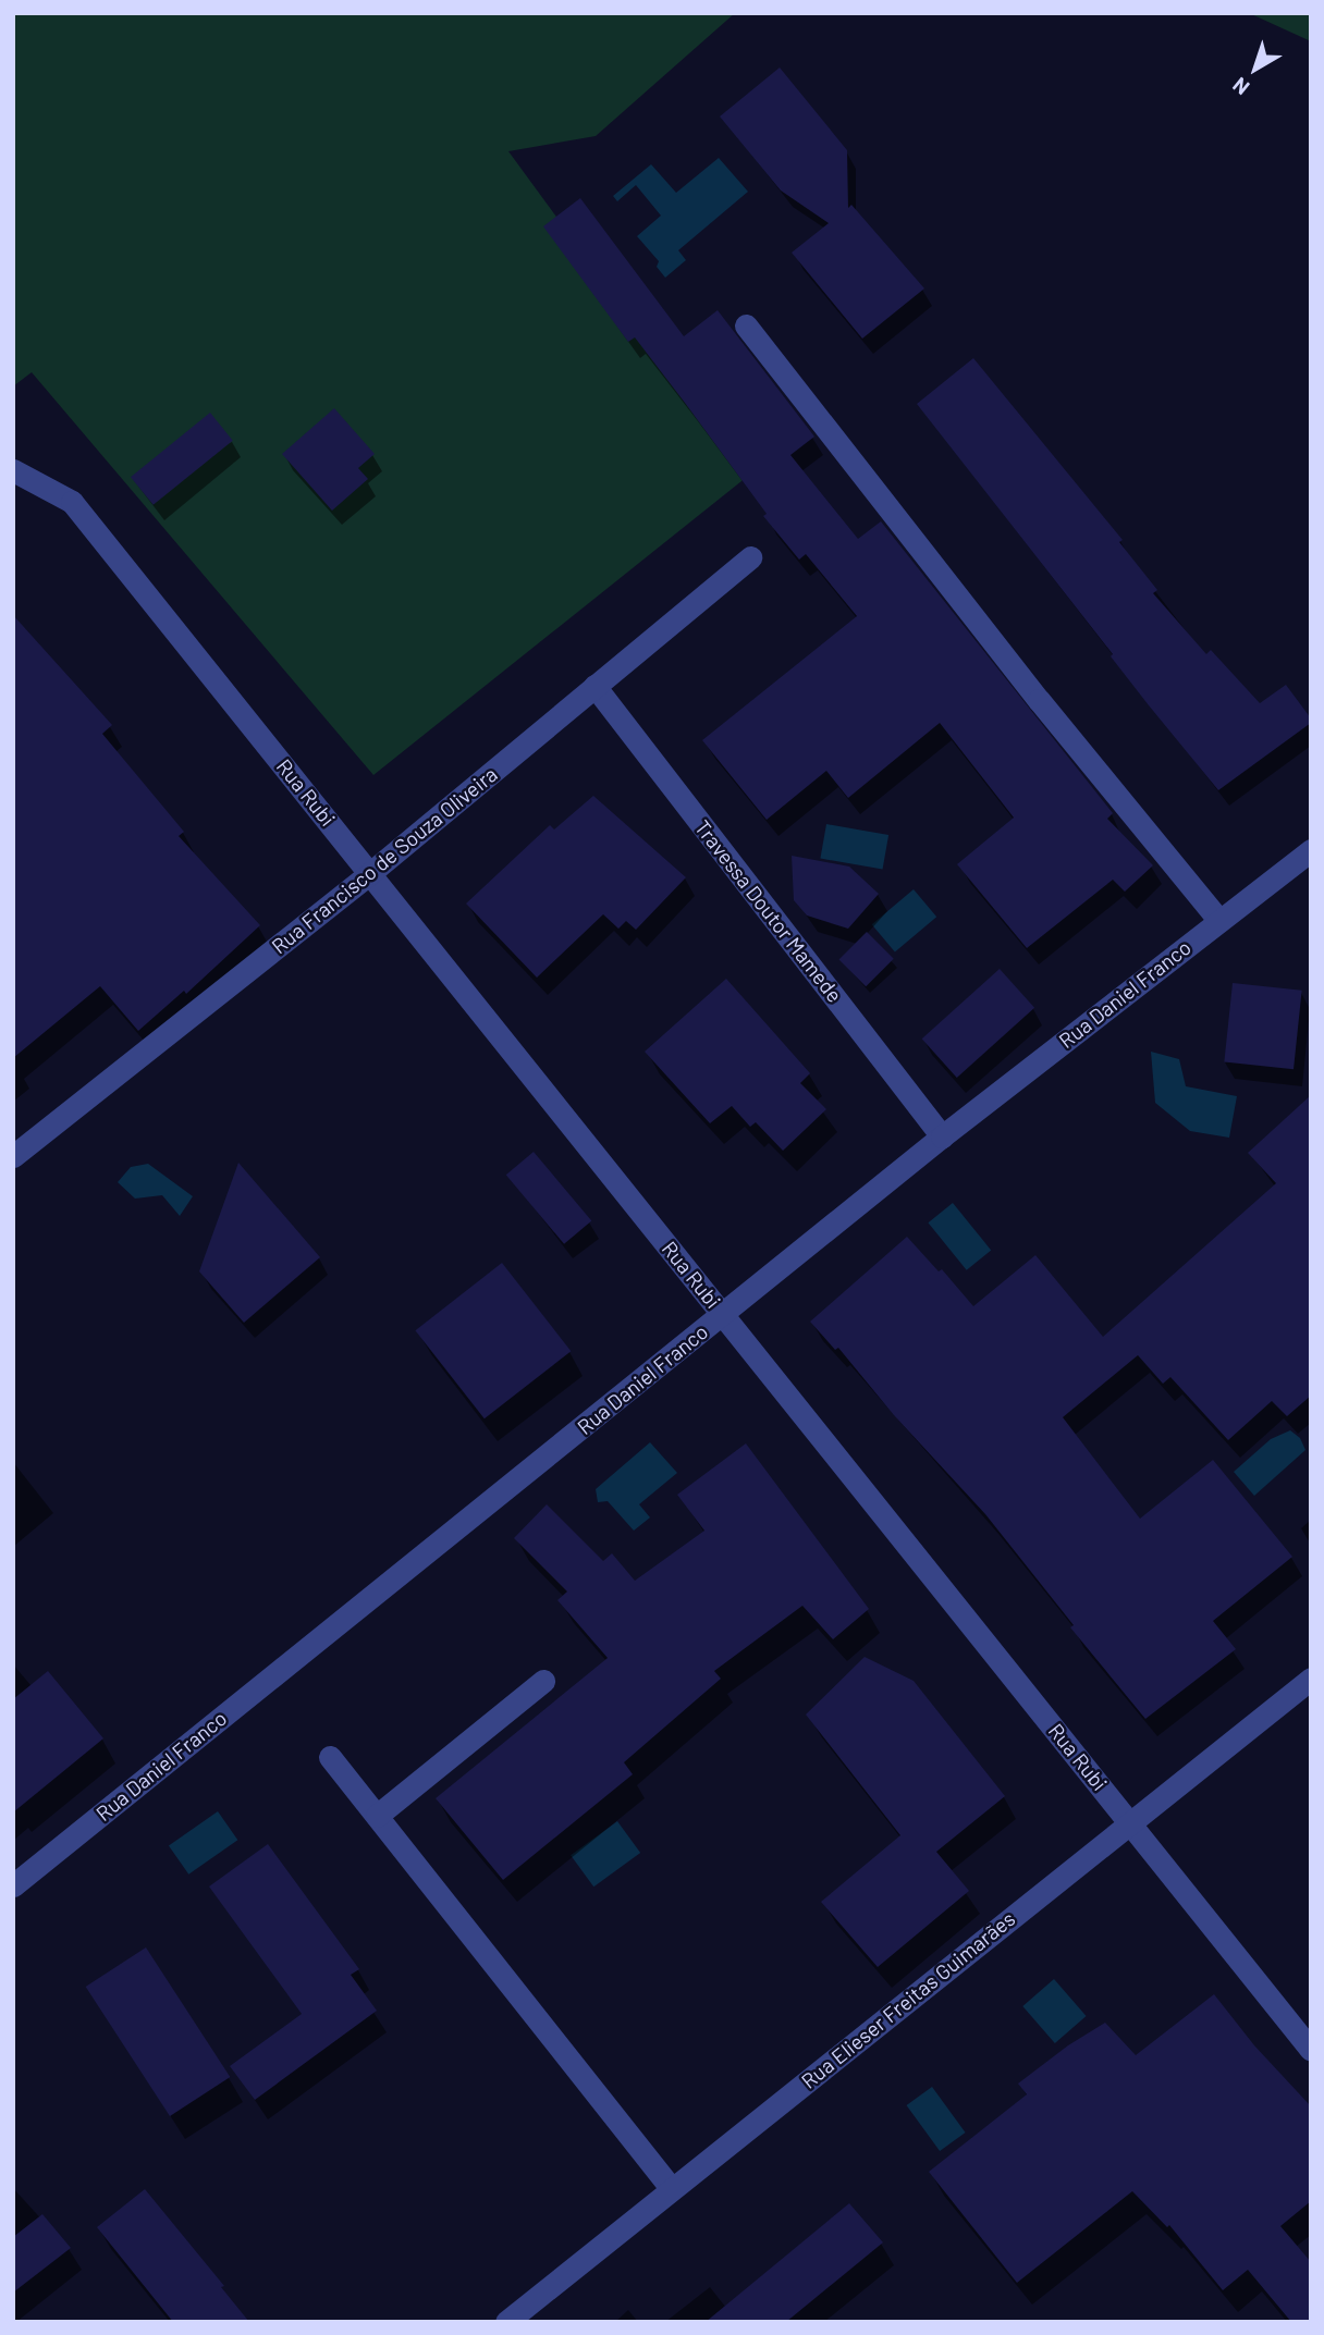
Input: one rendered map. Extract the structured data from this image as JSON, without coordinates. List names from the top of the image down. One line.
{"streets":{"street":["Rua Rubi","Rua Francisco de Souza Oliveira","Travessa Doutor Mamede","Rua Daniel Franco","Rua Elieser Freitas Guimarães"]},"crossings":[["Rua Rubi","Rua Francisco de Souza Oliveira"],["Rua Rubi","Rua Daniel Franco"],["Rua Rubi","Rua Elieser Freitas Guimarães"],["Rua Francisco de Souza Oliveira","Travessa Doutor Mamede"],["Travessa Doutor Mamede","Rua Daniel Franco"]],"north":"bottom left"}
